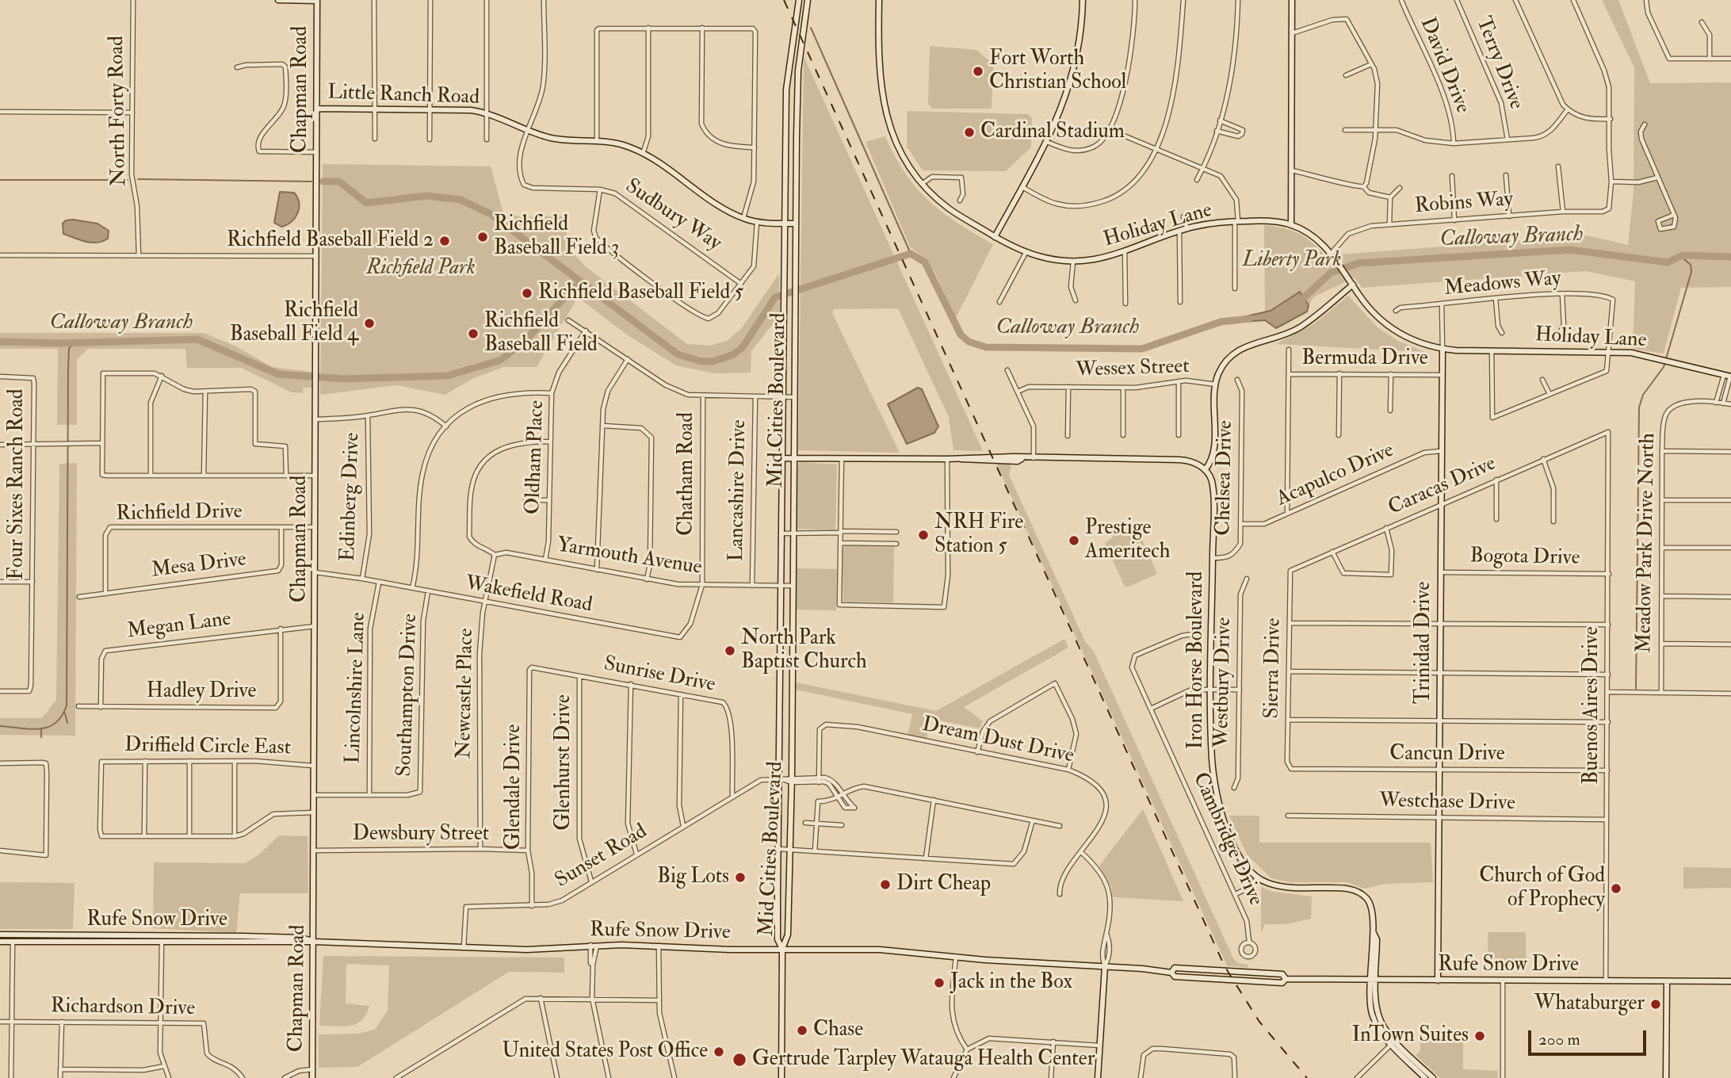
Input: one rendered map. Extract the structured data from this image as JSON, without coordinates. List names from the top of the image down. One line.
{"streets":{"street":["Terry Drive","David Drive","Chapman Road","Little Ranch Road","North Forty Road","Robins Way","Sudbury Way","Holiday Lane","Meadows Way","Bermuda Drive","Wessex Street","Mid Cities Boulevard","Oldham Place","Chatham Road","Acapulco Drive","Chelsea Drive","Four Sixes Ranch Road","Caracas Drive","Lancashire Drive","Edinberg Drive","Richfield Drive","Meadow Park Drive North","Yarmouth Avenue","Bogota Drive","Mesa Drive","Wakefield Road","Megan Lane","Trinidad Drive","Iron Horse Boulevard","Sierra Drive","Sunrise Drive","Westbury Drive","Lincolnshire Lane","Hadley Drive","Newcastle Place","Southampton Drive","Buenos Aires Drive","Dream Dust Drive","Driffield Circle East","Cancun Drive","Glenhurst Drive","Glendale Drive","Westchase Drive","Dewsbury Street","Cambridge Drive","Sunset Road","Rufe Snow Drive","Richardson Drive"]},"crossings":[["Chapman Road","Little Ranch Road"],["Chapman Road","Richfield Drive"],["Chapman Road","Wakefield Road"],["Chapman Road","Megan Lane"],["Chapman Road","Southampton Drive"],["Chapman Road","Driffield Circle East"],["Chapman Road","Dewsbury Street"],["Chapman Road","Rufe Snow Drive"],["Little Ranch Road","Sudbury Way"],["Little Ranch Road","Mid Cities Boulevard"],["Robins Way","Holiday Lane"],["Holiday Lane","Meadows Way"],["Holiday Lane","Trinidad Drive"],["Meadows Way","Trinidad Drive"],["Bermuda Drive","Trinidad Drive"],["Mid Cities Boulevard","Yarmouth Avenue"],["Mid Cities Boulevard","Sunset Road"],["Mid Cities Boulevard","Rufe Snow Drive"],["Oldham Place","Yarmouth Avenue"],["Chatham Road","Yarmouth Avenue"],["Chatham Road","Wakefield Road"],["Acapulco Drive","Chelsea Drive"],["Acapulco Drive","Trinidad Drive"],["Chelsea Drive","Iron Horse Boulevard"],["Caracas Drive","Trinidad Drive"],["Caracas Drive","Sierra Drive"],["Caracas Drive","Buenos Aires Drive"],["Lancashire Drive","Yarmouth Avenue"],["Edinberg Drive","Wakefield Road"],["Richfield Drive","Mesa Drive"],["Yarmouth Avenue","Wakefield Road"],["Yarmouth Avenue","Newcastle Place"],["Bogota Drive","Trinidad Drive"],["Bogota Drive","Buenos Aires Drive"],["Wakefield Road","Lincolnshire Lane"],["Wakefield Road","Newcastle Place"],["Wakefield Road","Southampton Drive"],["Megan Lane","Hadley Drive"],["Trinidad Drive","Cancun Drive"],["Trinidad Drive","Westchase Drive"],["Trinidad Drive","Rufe Snow Drive"],["Iron Horse Boulevard","Rufe Snow Drive"],["Sierra Drive","Cancun Drive"],["Sunrise Drive","Glenhurst Drive"],["Sunrise Drive","Glendale Drive"],["Sunrise Drive","Sunset Road"],["Lincolnshire Lane","Southampton Drive"],["Newcastle Place","Dewsbury Street"],["Buenos Aires Drive","Cancun Drive"],["Buenos Aires Drive","Westchase Drive"],["Buenos Aires Drive","Rufe Snow Drive"],["Glenhurst Drive","Sunset Road"],["Glendale Drive","Dewsbury Street"],["Glendale Drive","Sunset Road"],["Sunset Road","Rufe Snow Drive"]],"water":["Calloway Branch"],"parks":["Liberty Park","Richfield Park"],"places":["Fort Worth Christian School","Cardinal Stadium","Richfield Baseball Field 3","Richfield Baseball Field 2","Richfield Baseball Field 5","Richfield Baseball Field 4","Richfield Baseball Field","NRH Fire Station 5","Prestige Ameritech","North Park Baptist Church","Big Lots","Dirt Cheap","Church of God of Prophecy","Jack in the Box","Whataburger","Chase","InTown Suites","United States Post Office","Gertrude Tarpley Watauga Health Center"],"scale_bar":"200 m"}
